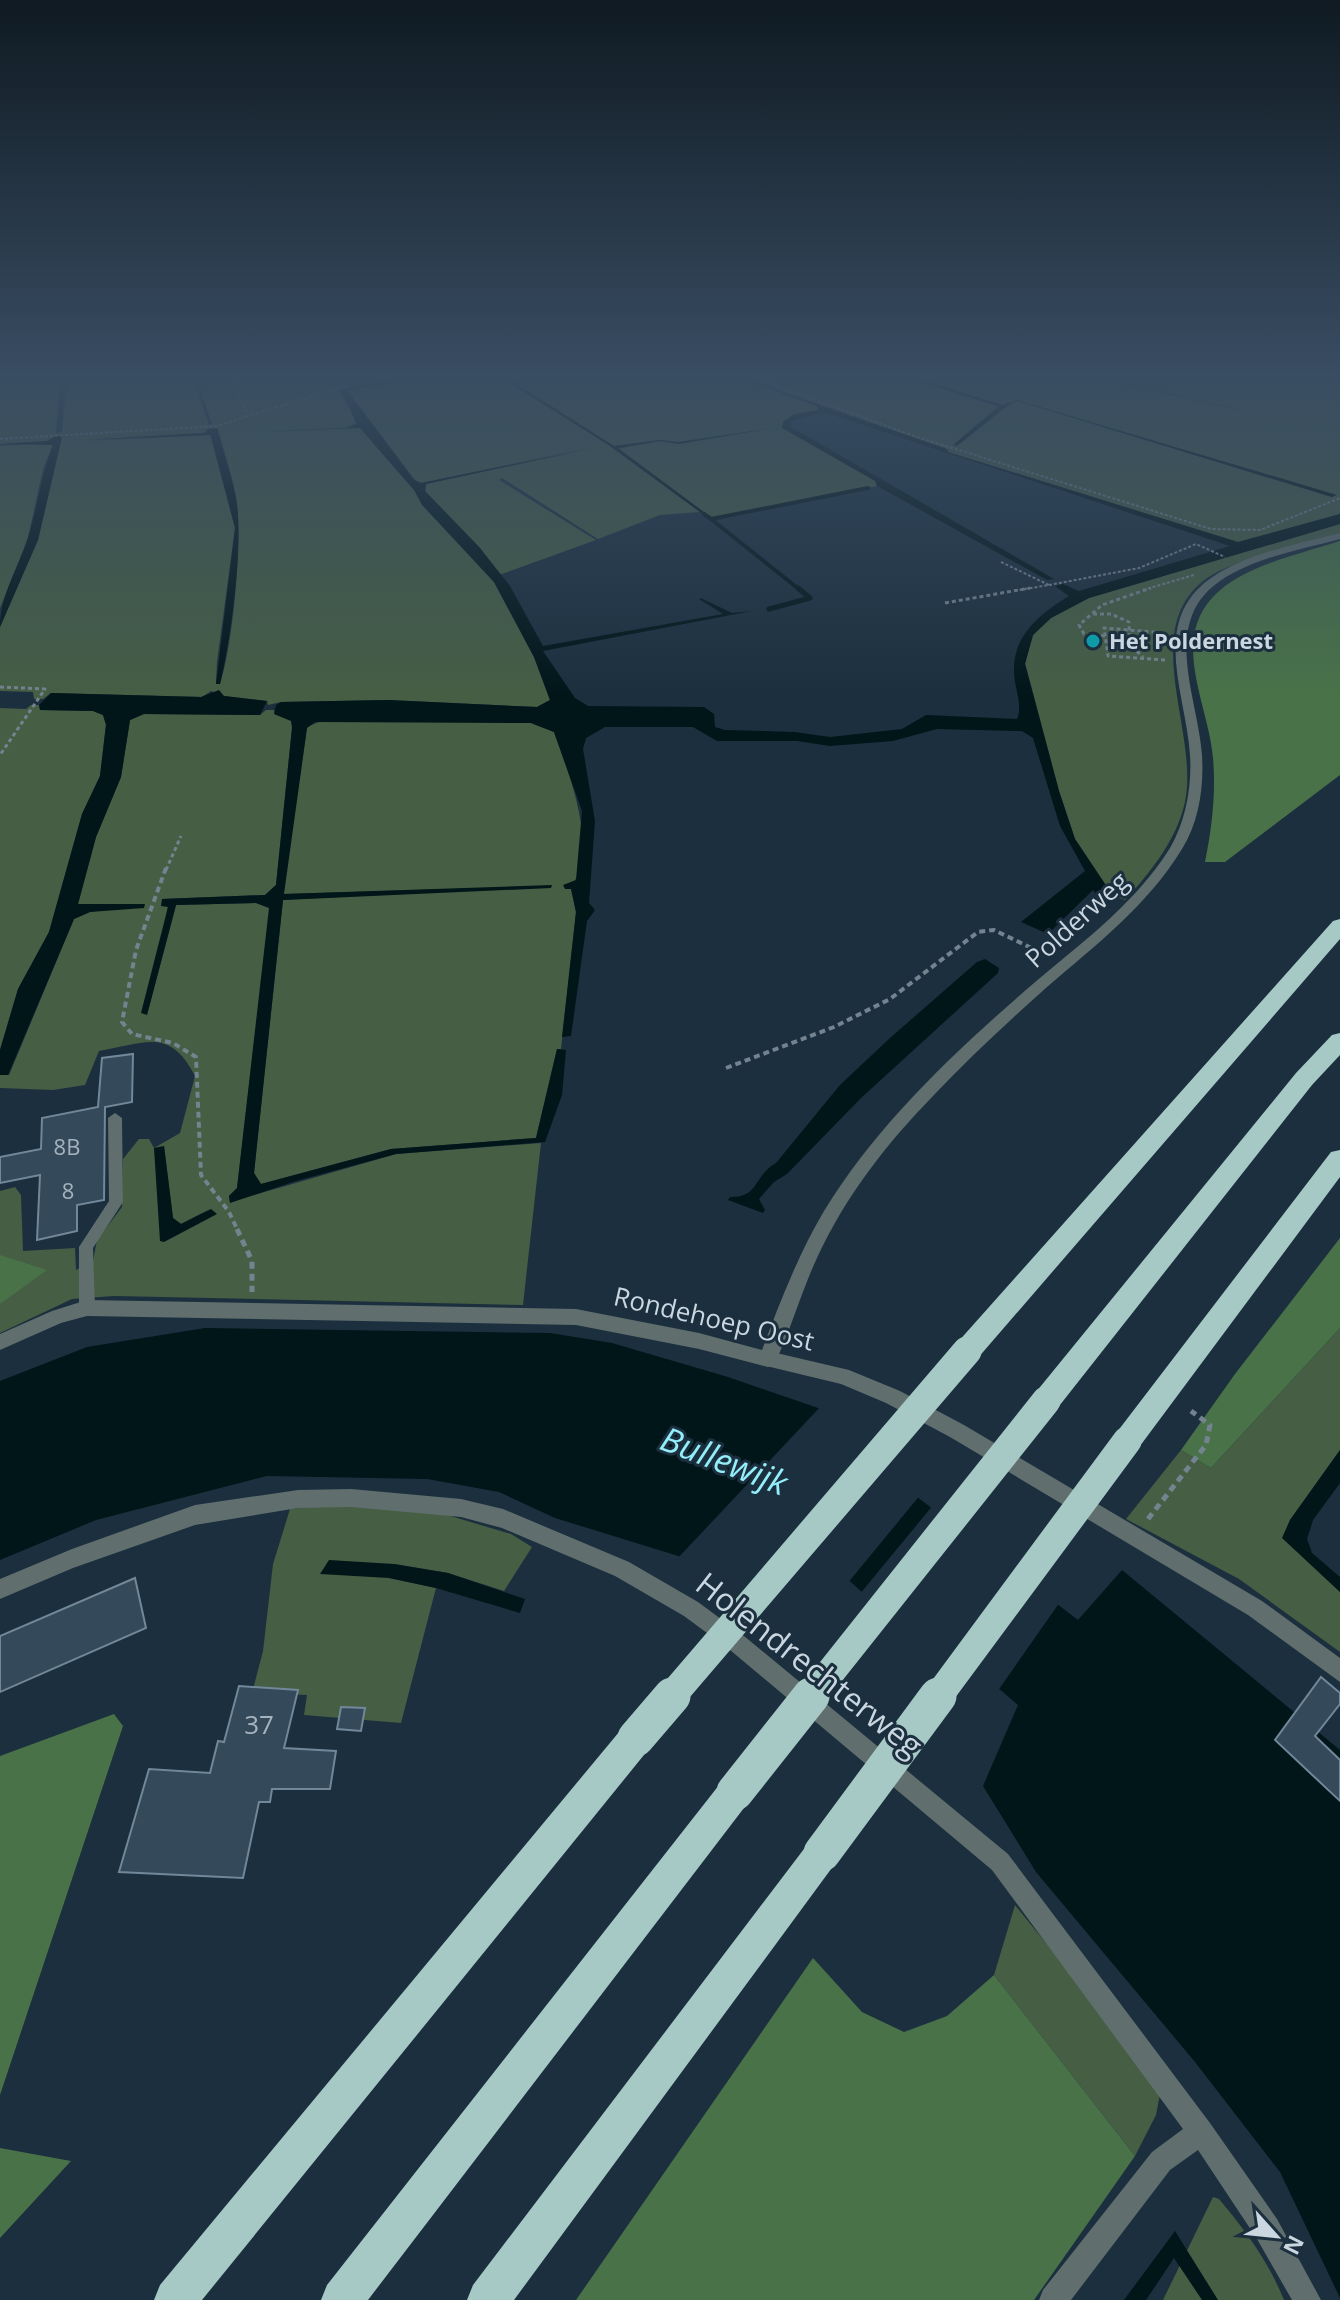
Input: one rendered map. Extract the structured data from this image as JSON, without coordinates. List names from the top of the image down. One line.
{"streets":{"street":["Polderweg","Rondehoep Oost","Holendrechterweg"]},"crossings":[["Polderweg","Rondehoep Oost"]],"water":["Bullewijk"],"places":["Het Poldernest"],"house_numbers":["8B","8","37"],"north":"bottom right"}
